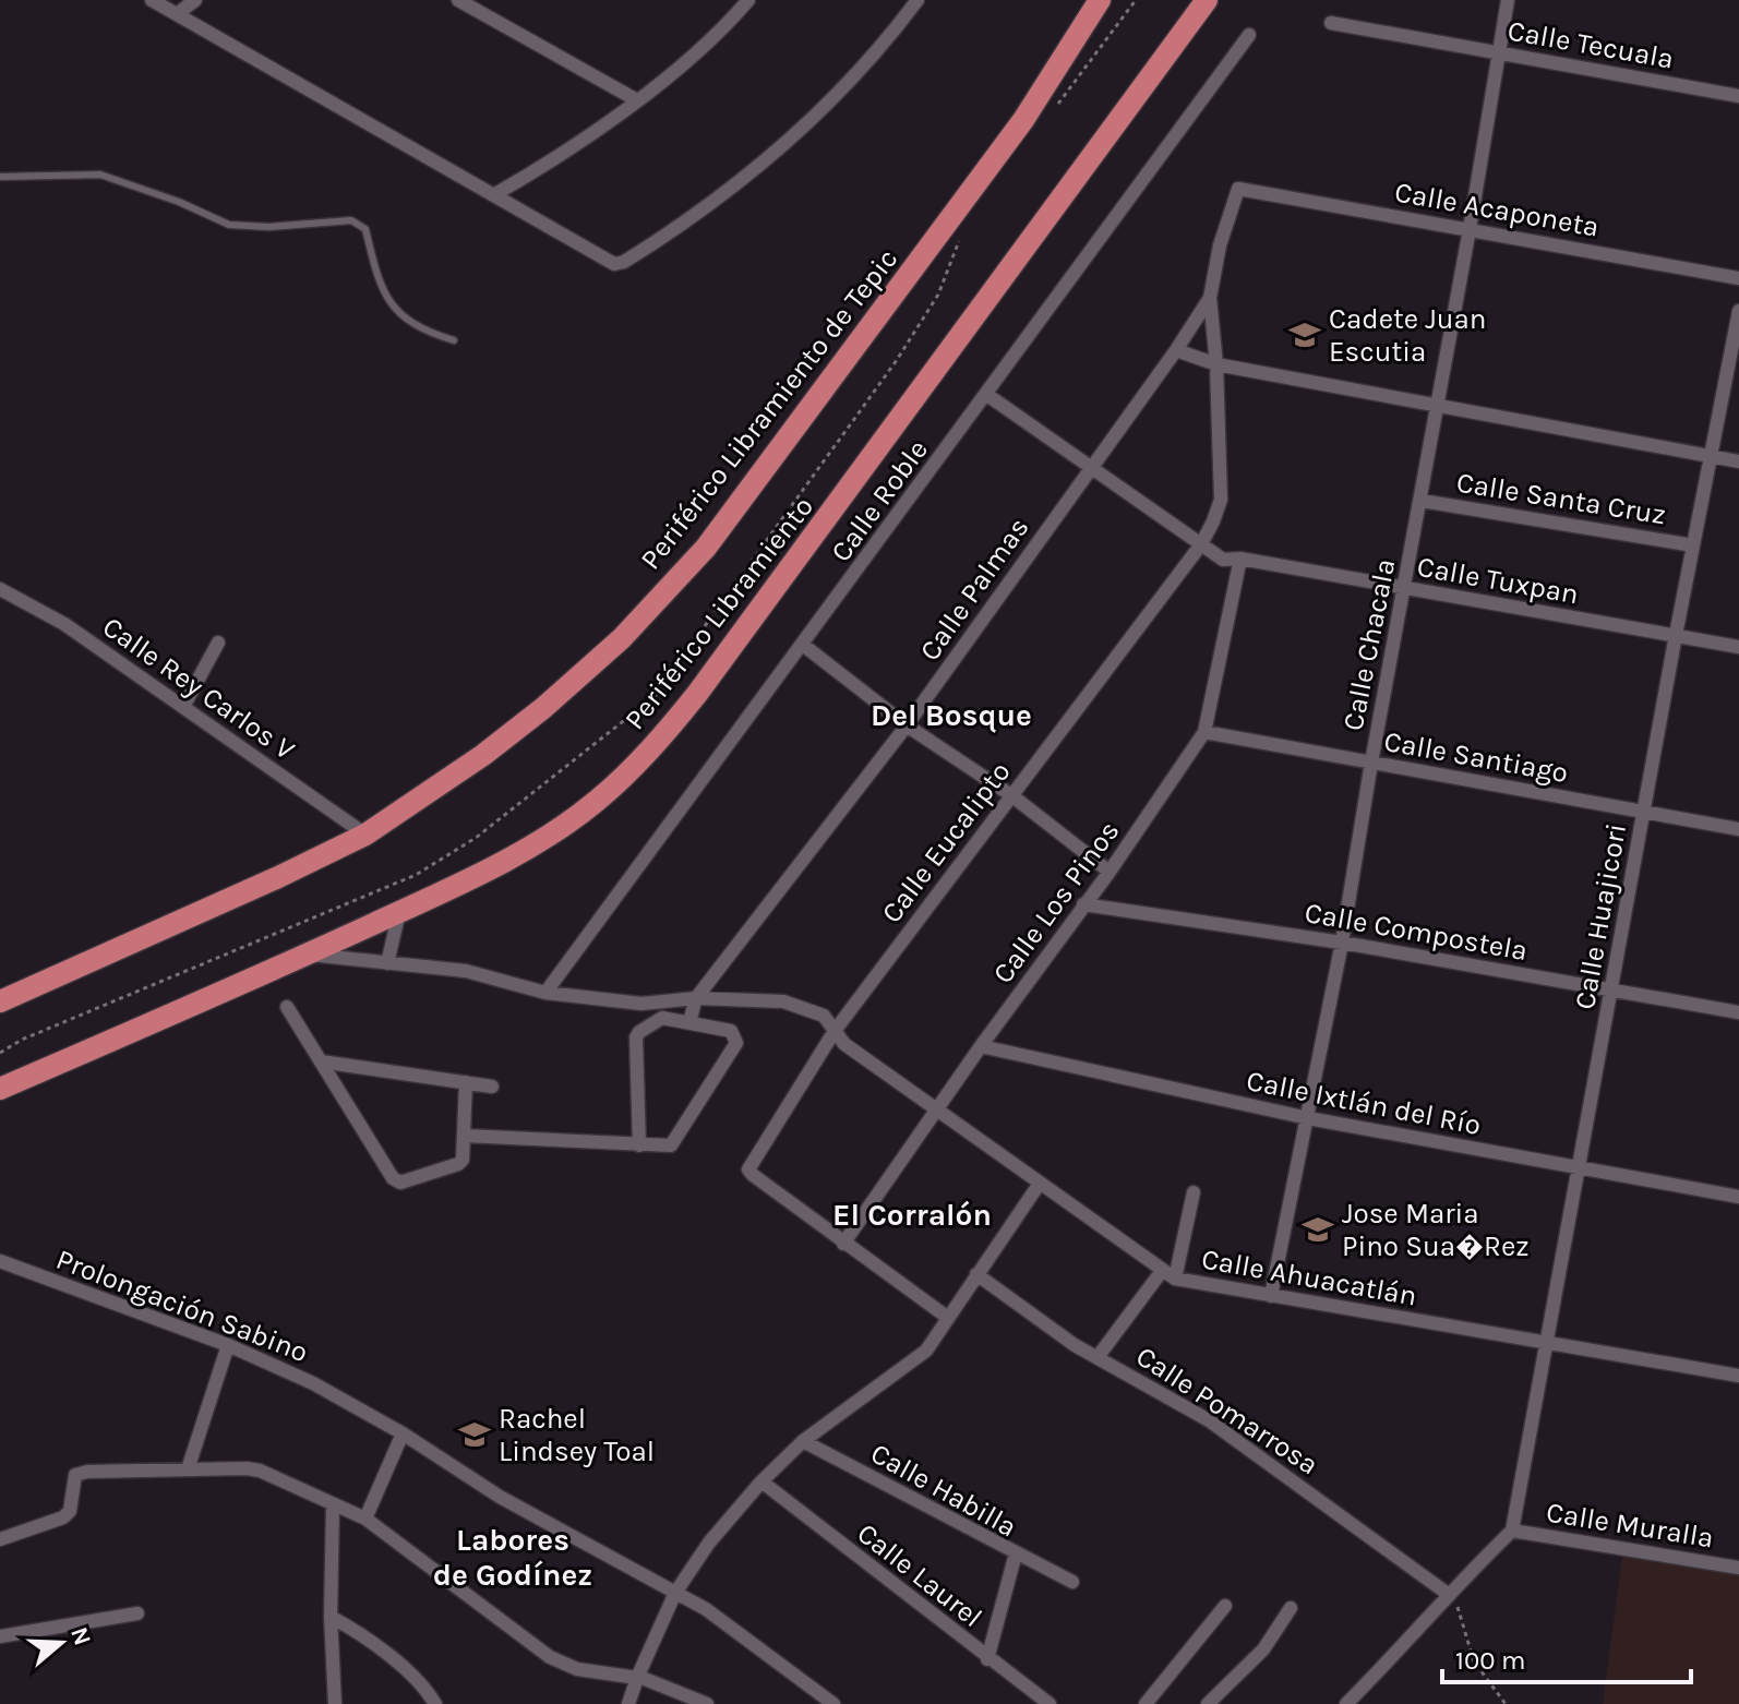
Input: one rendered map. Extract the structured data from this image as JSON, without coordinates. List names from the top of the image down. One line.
{"streets":{"highway":["Periférico Libramiento de Tepic","Periférico Libramiento"],"street":["Calle Tecuala","Calle Acaponeta","Calle Santa Cruz","Calle Roble","Calle Tuxpan","Calle Palmas","Calle Chacala","Calle Rey Carlos V","Calle Santiago","Calle Eucalipto","Calle Los Pinos","Calle Huajicori","Calle Compostela","Calle Ixtlán del Río","Calle Ahuacatlán","Prolongación Sabino","Calle Pomarrosa","Calle Habilla","Calle Muralla","Calle Laurel"]},"crossings":[["Calle Tecuala","Calle Chacala"],["Calle Acaponeta","Calle Palmas"],["Calle Acaponeta","Calle Chacala"],["Periférico Libramiento de Tepic","Calle Rey Carlos V"],["Calle Santa Cruz","Calle Chacala"],["Calle Santa Cruz","Calle Huajicori"],["Calle Roble","Calle Tuxpan"],["Calle Roble","Calle Ahuacatlán"],["Calle Tuxpan","Calle Palmas"],["Calle Tuxpan","Calle Chacala"],["Calle Tuxpan","Calle Eucalipto"],["Calle Tuxpan","Calle Los Pinos"],["Calle Tuxpan","Calle Huajicori"],["Calle Palmas","Calle Eucalipto"],["Calle Palmas","Calle Ahuacatlán"],["Periférico Libramiento","Calle Ahuacatlán"],["Calle Chacala","Calle Santiago"],["Calle Chacala","Calle Compostela"],["Calle Chacala","Calle Ixtlán del Río"],["Calle Chacala","Calle Ahuacatlán"],["Calle Santiago","Calle Los Pinos"],["Calle Santiago","Calle Huajicori"],["Calle Eucalipto","Calle Los Pinos"],["Calle Eucalipto","Calle Ahuacatlán"],["Calle Los Pinos","Calle Compostela"],["Calle Los Pinos","Calle Ixtlán del Río"],["Calle Los Pinos","Calle Ahuacatlán"],["Calle Huajicori","Calle Compostela"],["Calle Huajicori","Calle Ixtlán del Río"],["Calle Huajicori","Calle Ahuacatlán"],["Calle Huajicori","Calle Muralla"],["Calle Habilla","Calle Laurel"]],"districts":["Del Bosque","El Corralón","Labores de Godínez"],"places":{"school or university":["Cadete Juan Escutia","Jose Maria Pino Sua�Rez","Rachel Lindsey Toal"]},"scale_bar":"100 m","north":"right"}
